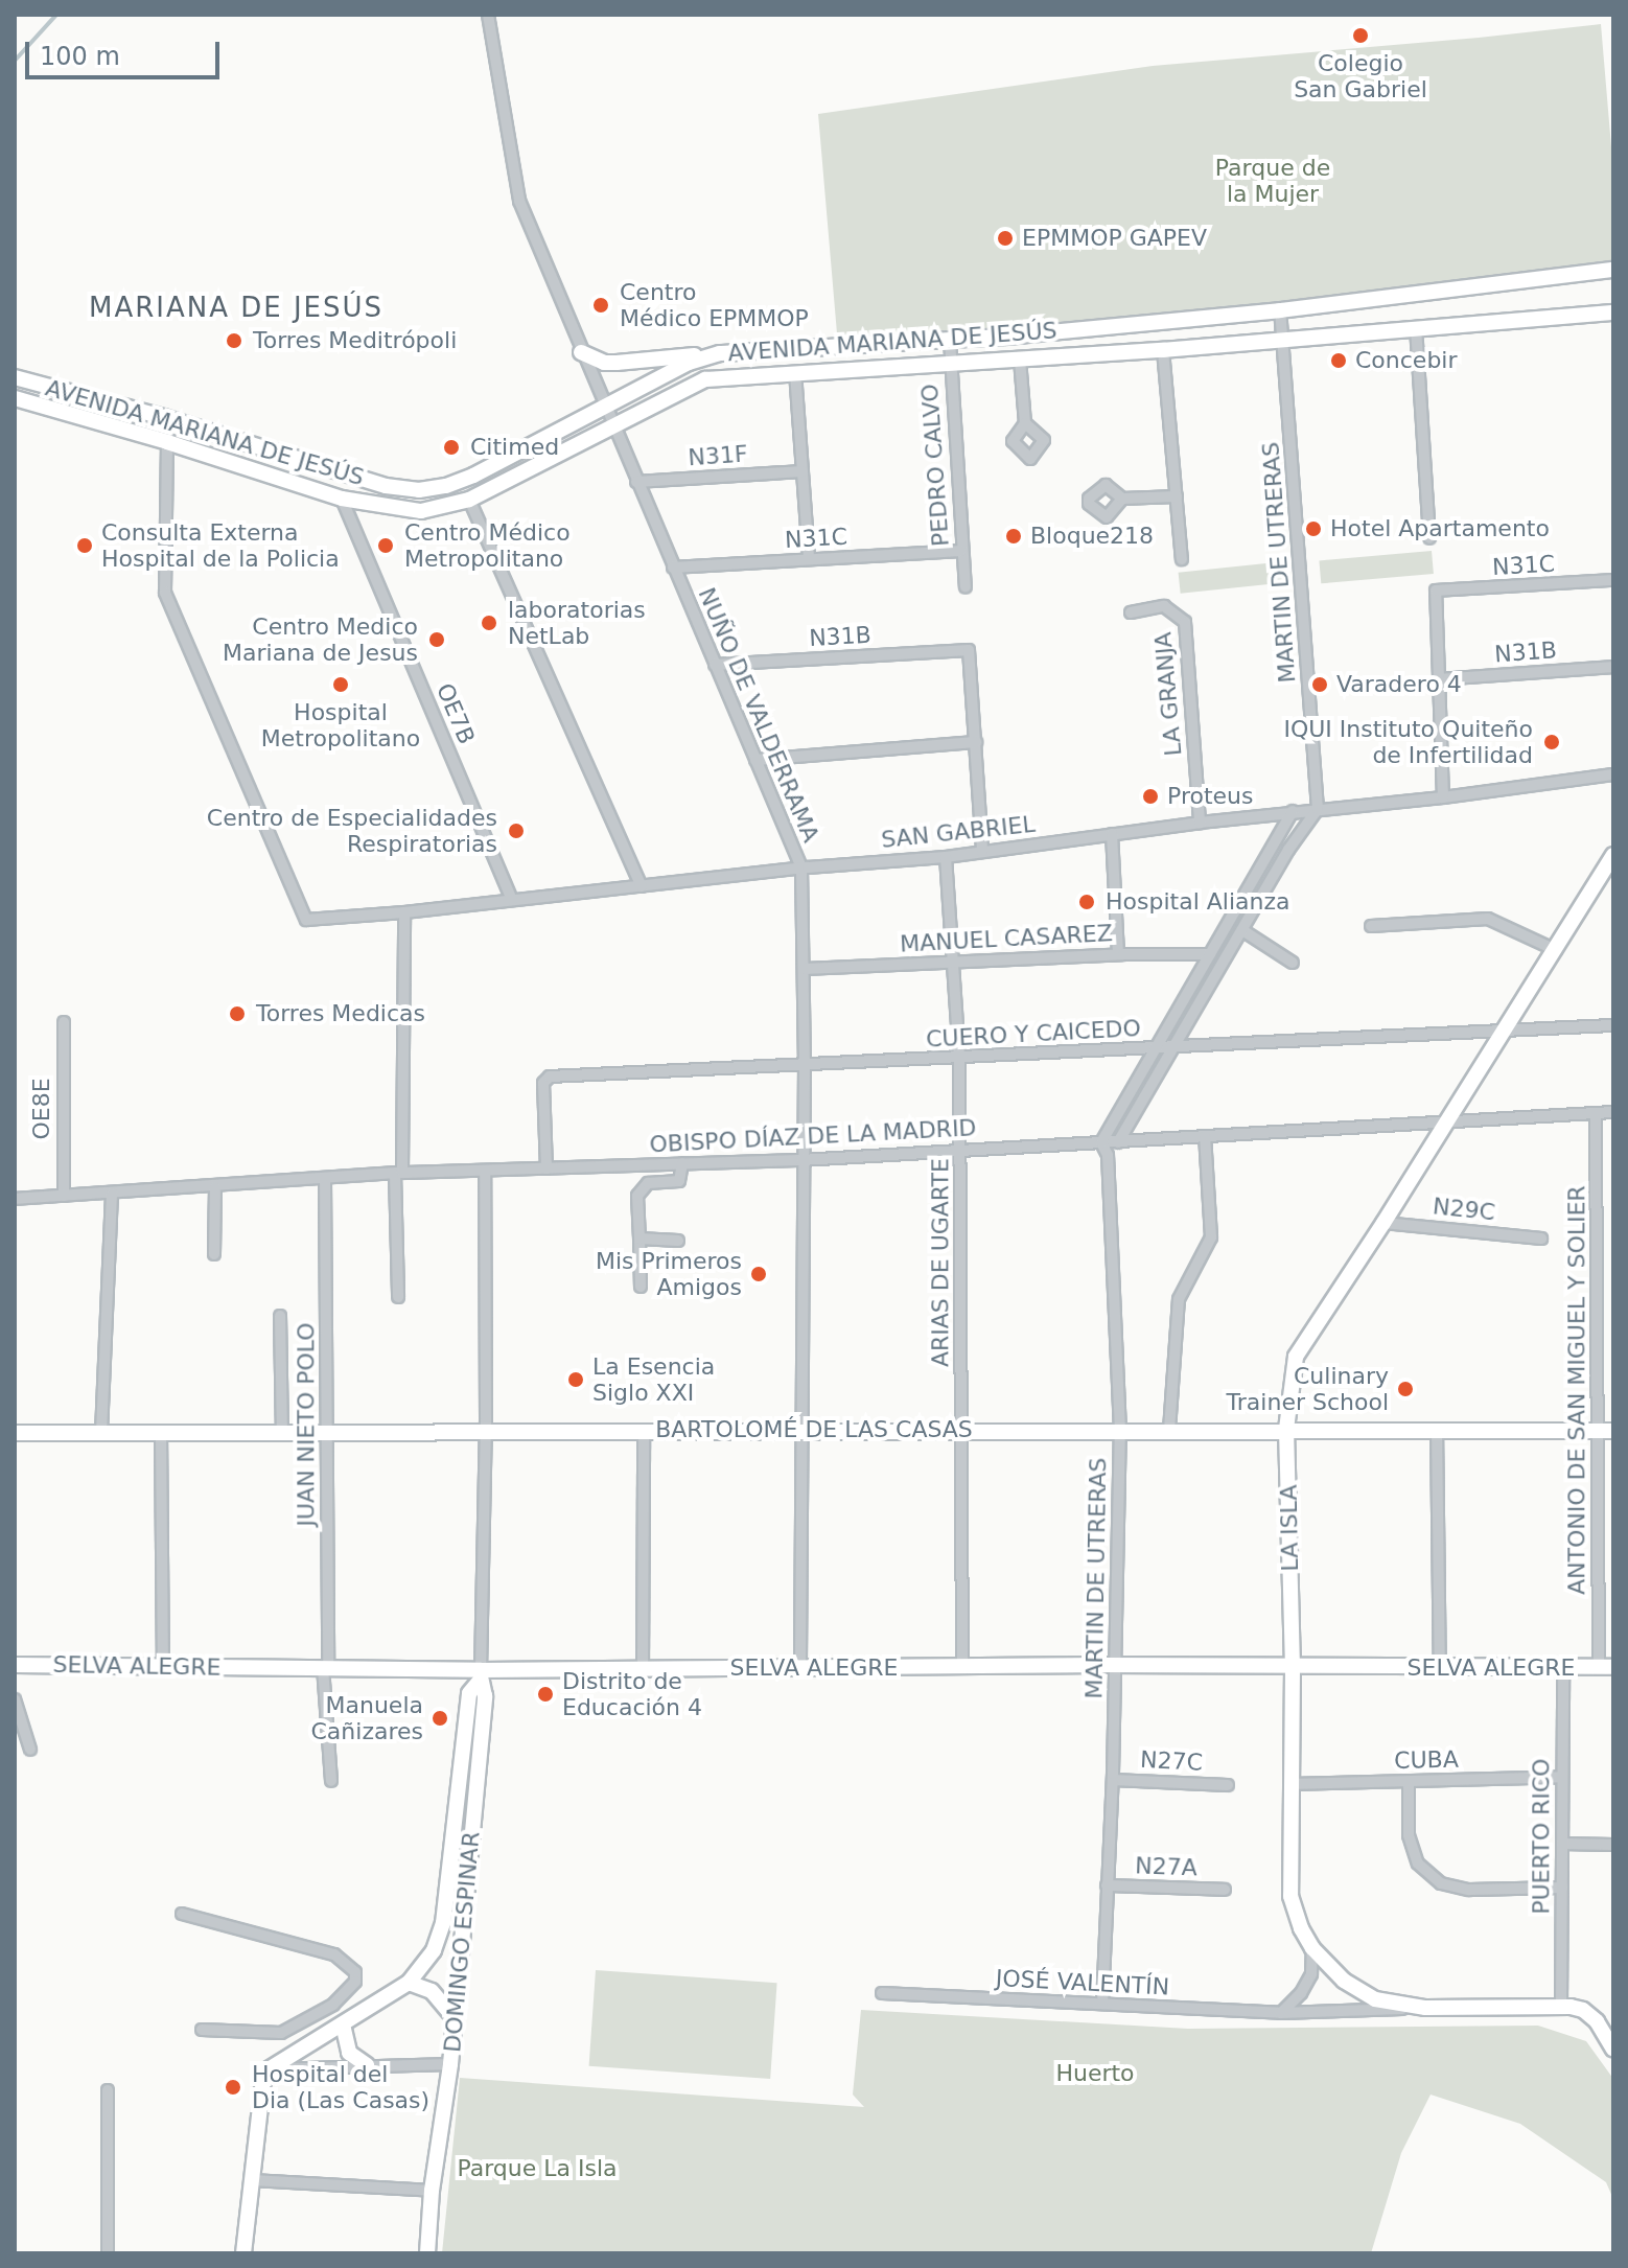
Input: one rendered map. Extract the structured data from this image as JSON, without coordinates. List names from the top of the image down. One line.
{"streets":{"street":["AVENIDA MARIANA DE JESÚS","N31F","PEDRO CALVO","N31C","MARTIN DE UTRERAS","N31B","LA GRANJA","OE7B","NUÑO DE VALDERRAMA","SAN GABRIEL","MANUEL CASAREZ","CUERO Y CAICEDO","OE8E","OBISPO DÍAZ DE LA MADRID","N29C","ARIAS DE UGARTE","ANTONIO DE SAN MIGUEL Y SOLIER","JUAN NIETO POLO","BARTOLOMÉ DE LAS CASAS","LA ISLA","SELVA ALEGRE","CUBA","N27C","PUERTO RICO","N27A","DOMINGO ESPINAR","JOSÉ VALENTÍN"]},"crossings":[["AVENIDA MARIANA DE JESÚS","PEDRO CALVO"],["AVENIDA MARIANA DE JESÚS","MARTIN DE UTRERAS"],["AVENIDA MARIANA DE JESÚS","OE7B"],["AVENIDA MARIANA DE JESÚS","NUÑO DE VALDERRAMA"],["AVENIDA MARIANA DE JESÚS","SAN GABRIEL"],["N31F","NUÑO DE VALDERRAMA"],["PEDRO CALVO","N31C"],["N31C","N31B"],["N31C","NUÑO DE VALDERRAMA"],["MARTIN DE UTRERAS","SAN GABRIEL"],["MARTIN DE UTRERAS","OBISPO DÍAZ DE LA MADRID"],["MARTIN DE UTRERAS","BARTOLOMÉ DE LAS CASAS"],["MARTIN DE UTRERAS","SELVA ALEGRE"],["MARTIN DE UTRERAS","N27C"],["MARTIN DE UTRERAS","N27A"],["MARTIN DE UTRERAS","JOSÉ VALENTÍN"],["N31B","NUÑO DE VALDERRAMA"],["LA GRANJA","SAN GABRIEL"],["OE7B","SAN GABRIEL"],["NUÑO DE VALDERRAMA","SAN GABRIEL"],["NUÑO DE VALDERRAMA","MANUEL CASAREZ"],["NUÑO DE VALDERRAMA","CUERO Y CAICEDO"],["NUÑO DE VALDERRAMA","OBISPO DÍAZ DE LA MADRID"],["NUÑO DE VALDERRAMA","BARTOLOMÉ DE LAS CASAS"],["NUÑO DE VALDERRAMA","SELVA ALEGRE"],["SAN GABRIEL","ARIAS DE UGARTE"],["MANUEL CASAREZ","ARIAS DE UGARTE"],["CUERO Y CAICEDO","OBISPO DÍAZ DE LA MADRID"],["CUERO Y CAICEDO","ARIAS DE UGARTE"],["CUERO Y CAICEDO","LA ISLA"],["OE8E","OBISPO DÍAZ DE LA MADRID"],["OBISPO DÍAZ DE LA MADRID","ARIAS DE UGARTE"],["OBISPO DÍAZ DE LA MADRID","ANTONIO DE SAN MIGUEL Y SOLIER"],["OBISPO DÍAZ DE LA MADRID","JUAN NIETO POLO"],["OBISPO DÍAZ DE LA MADRID","LA ISLA"],["OBISPO DÍAZ DE LA MADRID","DOMINGO ESPINAR"],["N29C","LA ISLA"],["ARIAS DE UGARTE","BARTOLOMÉ DE LAS CASAS"],["ARIAS DE UGARTE","SELVA ALEGRE"],["ANTONIO DE SAN MIGUEL Y SOLIER","BARTOLOMÉ DE LAS CASAS"],["ANTONIO DE SAN MIGUEL Y SOLIER","SELVA ALEGRE"],["JUAN NIETO POLO","BARTOLOMÉ DE LAS CASAS"],["JUAN NIETO POLO","SELVA ALEGRE"],["BARTOLOMÉ DE LAS CASAS","LA ISLA"],["BARTOLOMÉ DE LAS CASAS","DOMINGO ESPINAR"],["LA ISLA","SELVA ALEGRE"],["LA ISLA","CUBA"],["LA ISLA","PUERTO RICO"],["LA ISLA","JOSÉ VALENTÍN"],["SELVA ALEGRE","PUERTO RICO"],["SELVA ALEGRE","DOMINGO ESPINAR"],["CUBA","PUERTO RICO"]],"districts":["MARIANA DE JESÚS"],"parks":["Parque de la Mujer","Huerto","Parque La Isla"],"places":["Colegio San Gabriel","EPMMOP GAPEV","Centro Médico EPMMOP","Torres Meditrópoli","Concebir","Citimed","Hotel Apartamento","Bloque218","Consulta Externa Hospital de la Policia","Centro Médico Metropolitano","laboratorias NetLab","Centro Medico Mariana de Jesus","Hospital Metropolitano","Varadero 4","IQUI Instituto Quiteño de Infertilidad","Proteus","Centro de Especialidades Respiratorias","Hospital Alianza","Torres Medicas","Mis Primeros Amigos","La Esencia Siglo XXI","Culinary Trainer School","Distrito de Educación 4","Manuela Cañizares","Hospital del Dia (Las Casas)"],"scale_bar":"100 m"}
